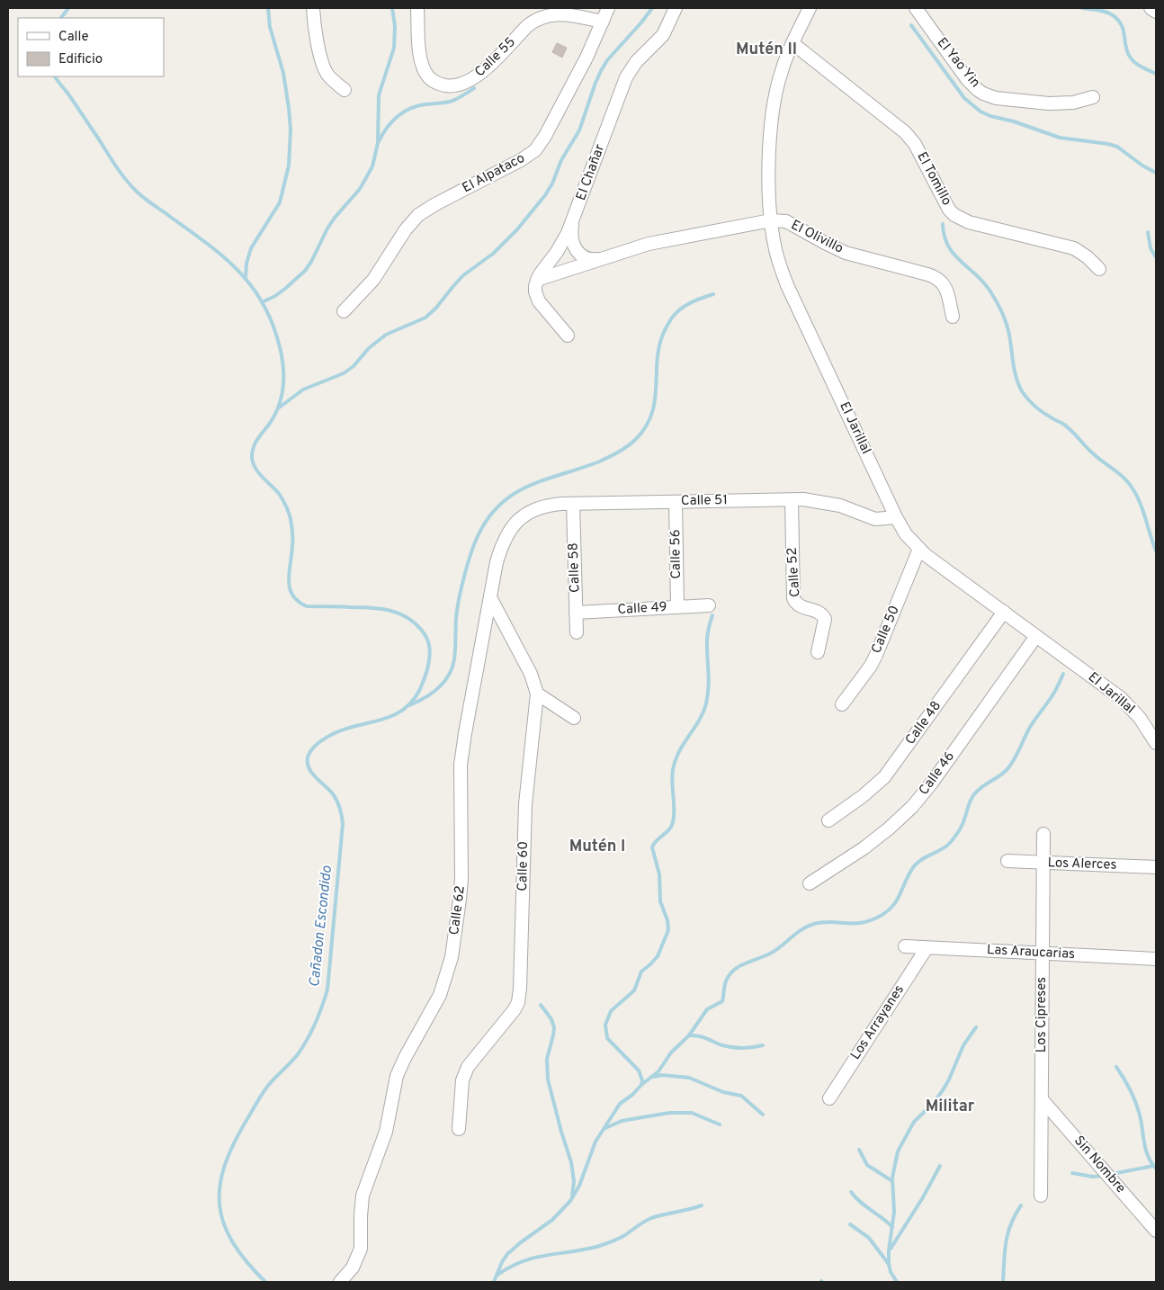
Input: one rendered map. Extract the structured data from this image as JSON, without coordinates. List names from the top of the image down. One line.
{"streets":{"street":["Calle 55","El Yao Yin","El Chañar","El Alpataco","El Tomillo","El Olivillo","El Jarillal","Calle 51","Calle 56","Calle 58","Calle 52","Calle 49","Calle 50","Calle 48","Calle 46","Los Alerces","Calle 60","Calle 62","Las Araucarias","Los Cipreses","Los Arrayanes","Sin Nombre"]},"crossings":[["Calle 55","El Alpataco"],["El Chañar","El Olivillo"],["El Tomillo","El Jarillal"],["El Olivillo","El Jarillal"],["El Jarillal","Calle 51"],["El Jarillal","Calle 50"],["El Jarillal","Calle 48"],["El Jarillal","Calle 46"],["Calle 51","Calle 56"],["Calle 51","Calle 58"],["Calle 51","Calle 52"],["Calle 51","Calle 62"],["Calle 56","Calle 49"],["Calle 58","Calle 49"],["Los Alerces","Los Cipreses"],["Calle 60","Calle 62"],["Las Araucarias","Los Cipreses"],["Las Araucarias","Los Arrayanes"],["Los Cipreses","Sin Nombre"]],"districts":["Mutén II","Mutén I","Militar"],"water":["Cañadon Escondido"],"legend":["Calle","Edificio"]}
